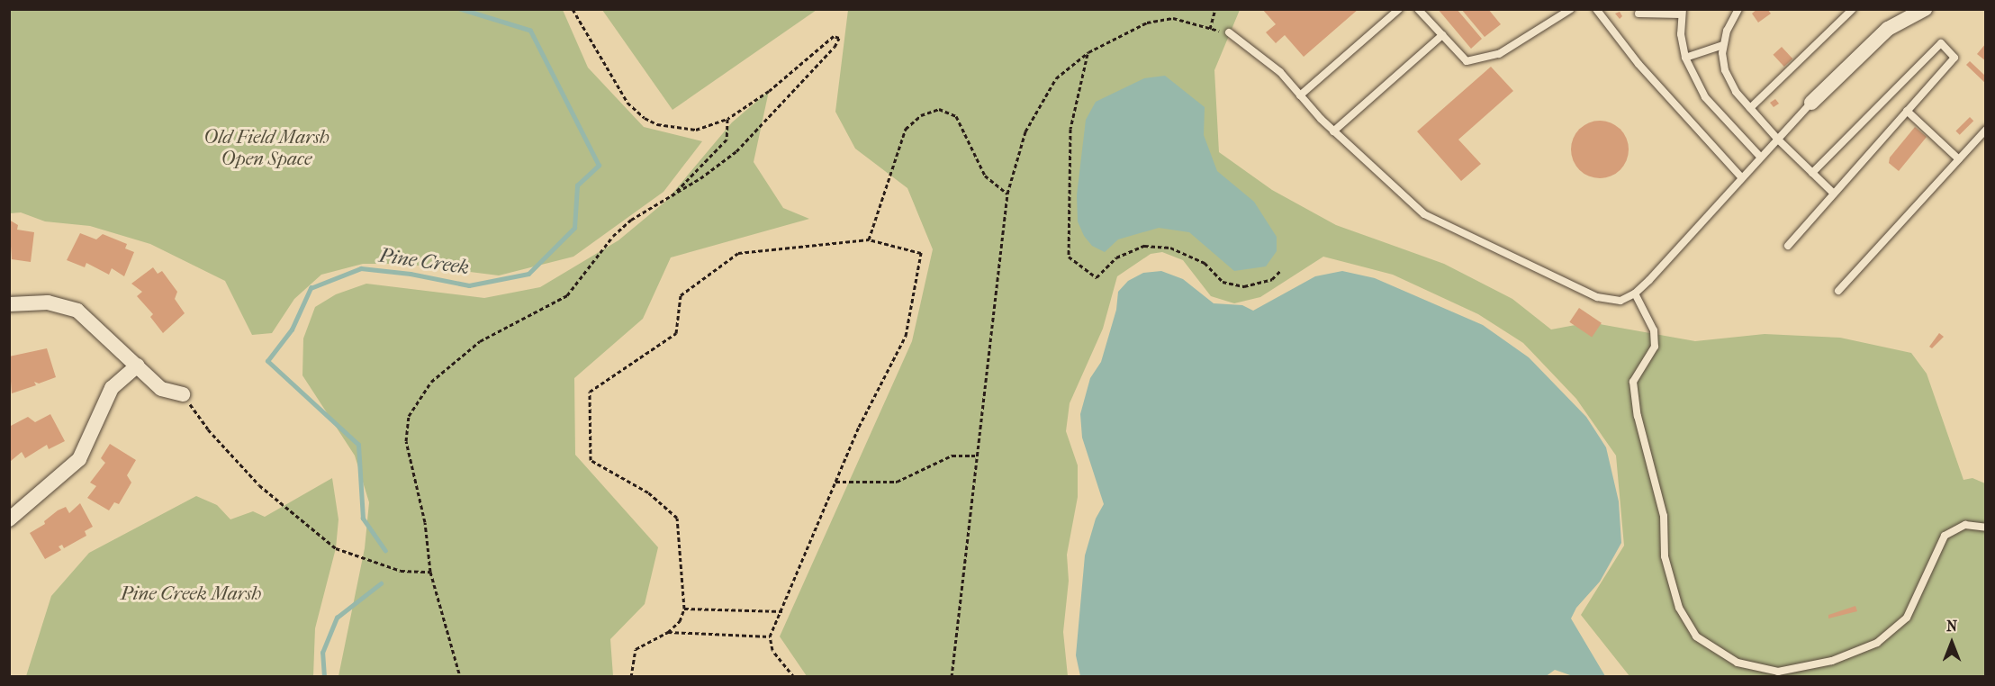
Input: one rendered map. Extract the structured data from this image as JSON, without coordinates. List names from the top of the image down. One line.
{"water":["Pine Creek"],"parks":["Old Field Marsh Open Space","Pine Creek Marsh"],"north":"top"}
